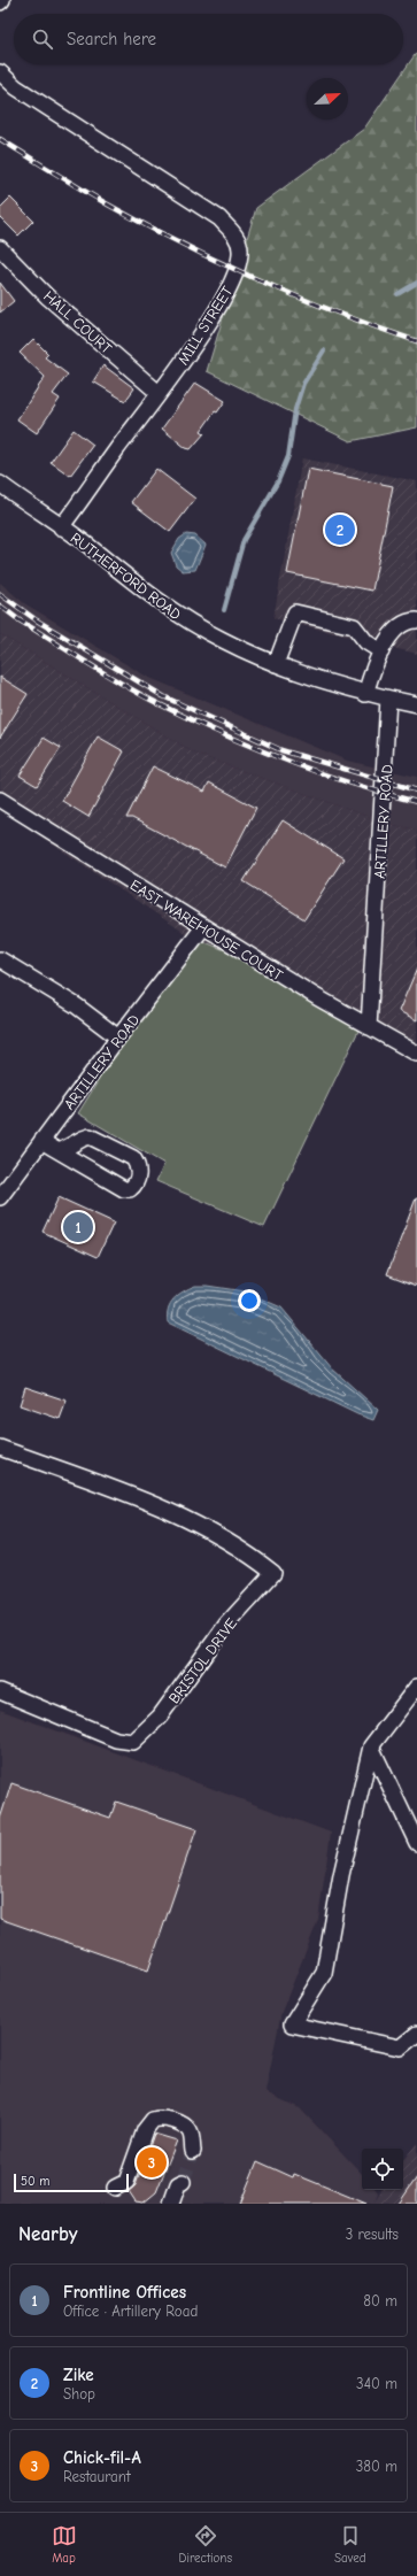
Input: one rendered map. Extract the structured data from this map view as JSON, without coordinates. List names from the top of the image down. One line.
{"streets":{"street":["HALL COURT","MILL STREET","RUTHERFORD ROAD","ARTILLERY ROAD","EAST WAREHOUSE COURT","BRISTOL DRIVE"]},"crossings":[["HALL COURT","MILL STREET"],["MILL STREET","RUTHERFORD ROAD"],["RUTHERFORD ROAD","ARTILLERY ROAD"],["ARTILLERY ROAD","EAST WAREHOUSE COURT"]],"scale_bar":"50 m","north":"top right","page":{"search":"Search here","pins":["2","1","3"],"scale":"50 m","heading":["Nearby","3 results"],"list":[{"mark":"1","name":"Frontline Offices","note":"Office · Artillery Road","value":"80 m"},{"mark":"2","name":"Zike","note":"Shop","value":"340 m"},{"mark":"3","name":"Chick-fil-A","note":"Restaurant","value":"380 m"}],"nav":["Map","Directions","Saved"]}}
